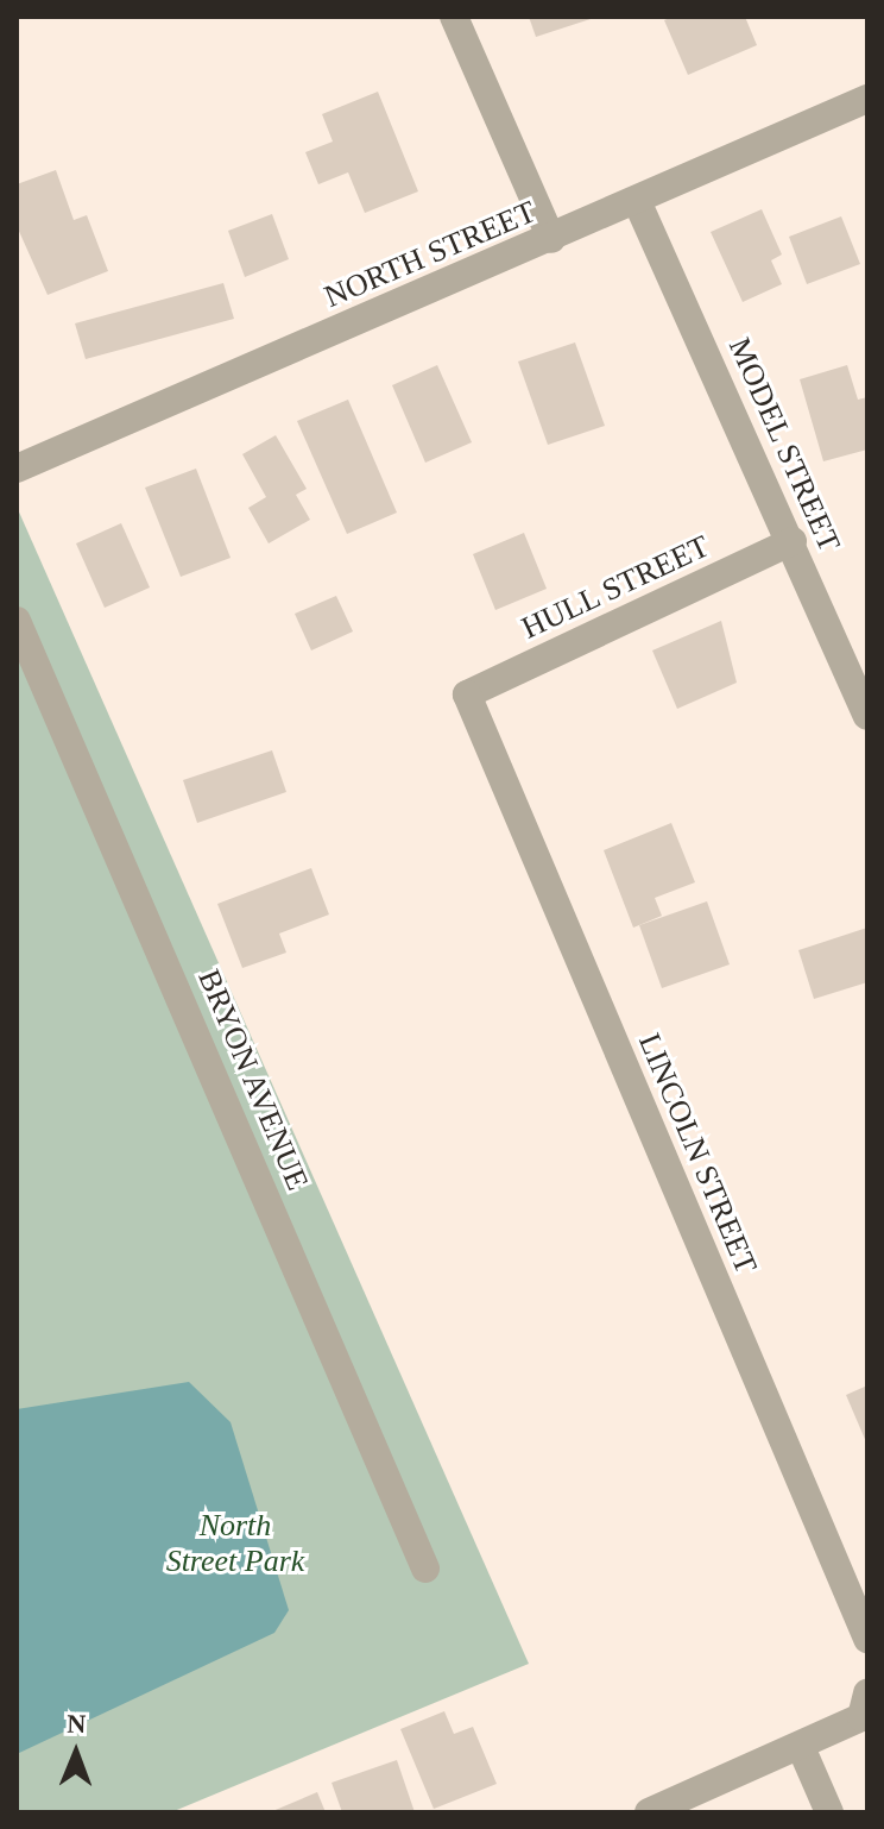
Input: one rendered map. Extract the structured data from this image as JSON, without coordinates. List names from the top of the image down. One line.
{"streets":{"street":["NORTH STREET","MODEL STREET","HULL STREET","BRYON AVENUE","LINCOLN STREET"]},"crossings":[["NORTH STREET","MODEL STREET"],["MODEL STREET","HULL STREET"],["HULL STREET","LINCOLN STREET"]],"parks":["North Street Park"],"north":"top"}
